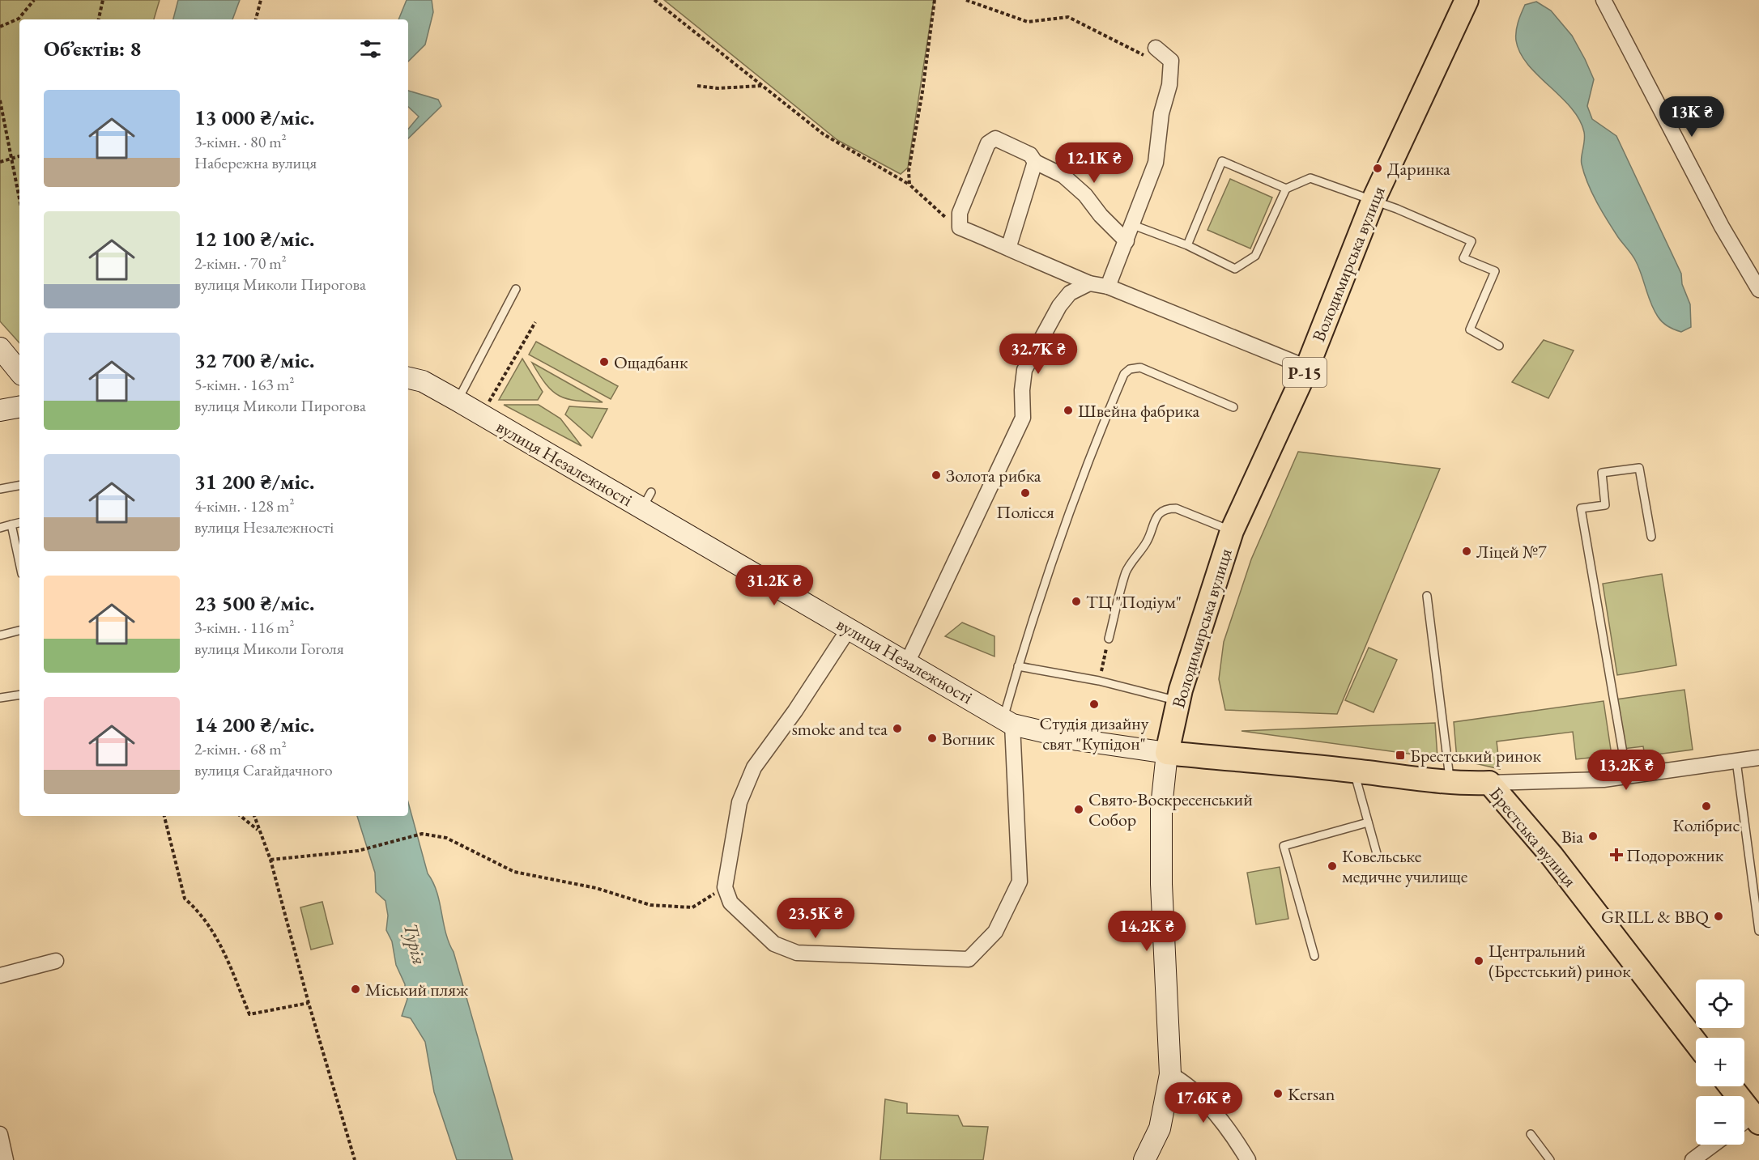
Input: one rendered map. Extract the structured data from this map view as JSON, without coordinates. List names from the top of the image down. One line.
{"streets":{"main road":["Володимирська вулиця","Р-15","вулиця Незалежності","Брестська вулиця"]},"crossings":[["Володимирська вулиця","вулиця Незалежності"],["Володимирська вулиця","Брестська вулиця"],["вулиця Незалежності","Брестська вулиця"]],"water":["Турія"],"places":{"other":["Даринка","Ощадбанк","Швейна фабрика","Золота рибка","Полісся","Ліцей №7","ТЦ \"Подіум\"","Студія дизайну свят \"Купідон\"","smoke and tea","Вогник","Колібрис","Свято-Воскресенський Собор","Віа","Ковельське медичне училище","GRILL & BBQ","Центральний (Брестський) ринок","Міський пляж","Kersan"],"transit":["Брестський ринок"],"health":["Подорожник"]},"page":{"heading":"Об’єктів: 8","list":[{"name":"13 000 ₴/міс.","note":"3-кімн. · 80 m² · Набережна вулиця"},{"name":"12 100 ₴/міс.","note":"2-кімн. · 70 m² · вулиця Миколи Пирогова"},{"name":"32 700 ₴/міс.","note":"5-кімн. · 163 m² · вулиця Миколи Пирогова"},{"name":"31 200 ₴/міс.","note":"4-кімн. · 128 m² · вулиця Незалежності"},{"name":"23 500 ₴/міс.","note":"3-кімн. · 116 m² · вулиця Миколи Гоголя"},{"name":"14 200 ₴/міс.","note":"2-кімн. · 68 m² · вулиця Сагайдачного"}],"price":["13K ₴","12.1K ₴","32.7K ₴","31.2K ₴","13.2K ₴","23.5K ₴","14.2K ₴","17.6K ₴"],"map_buttons":["+","−"]}}
